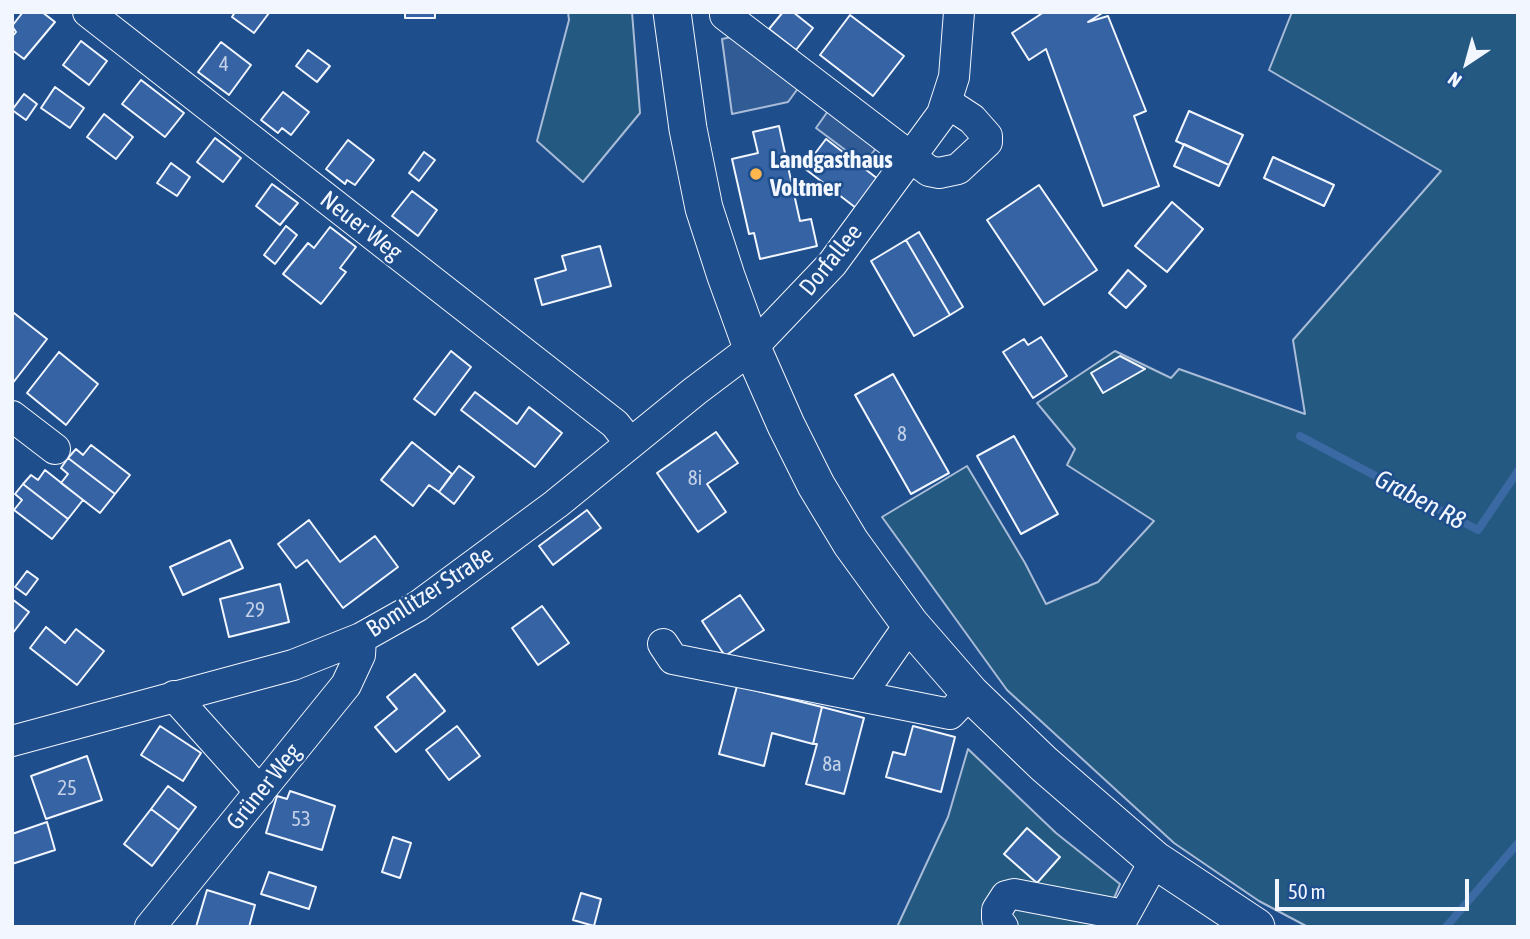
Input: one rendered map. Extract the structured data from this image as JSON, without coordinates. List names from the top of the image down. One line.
{"streets":{"street":["Neuer Weg","Dorfallee","Bomlitzer Straße","Grüner Weg"]},"crossings":[["Neuer Weg","Bomlitzer Straße"],["Dorfallee","Bomlitzer Straße"],["Bomlitzer Straße","Grüner Weg"]],"water":["Graben R8"],"places":["Landgasthaus Voltmer"],"house_numbers":["4","8","8i","29","8a","25","53"],"scale_bar":"50 m","north":"bottom left"}
